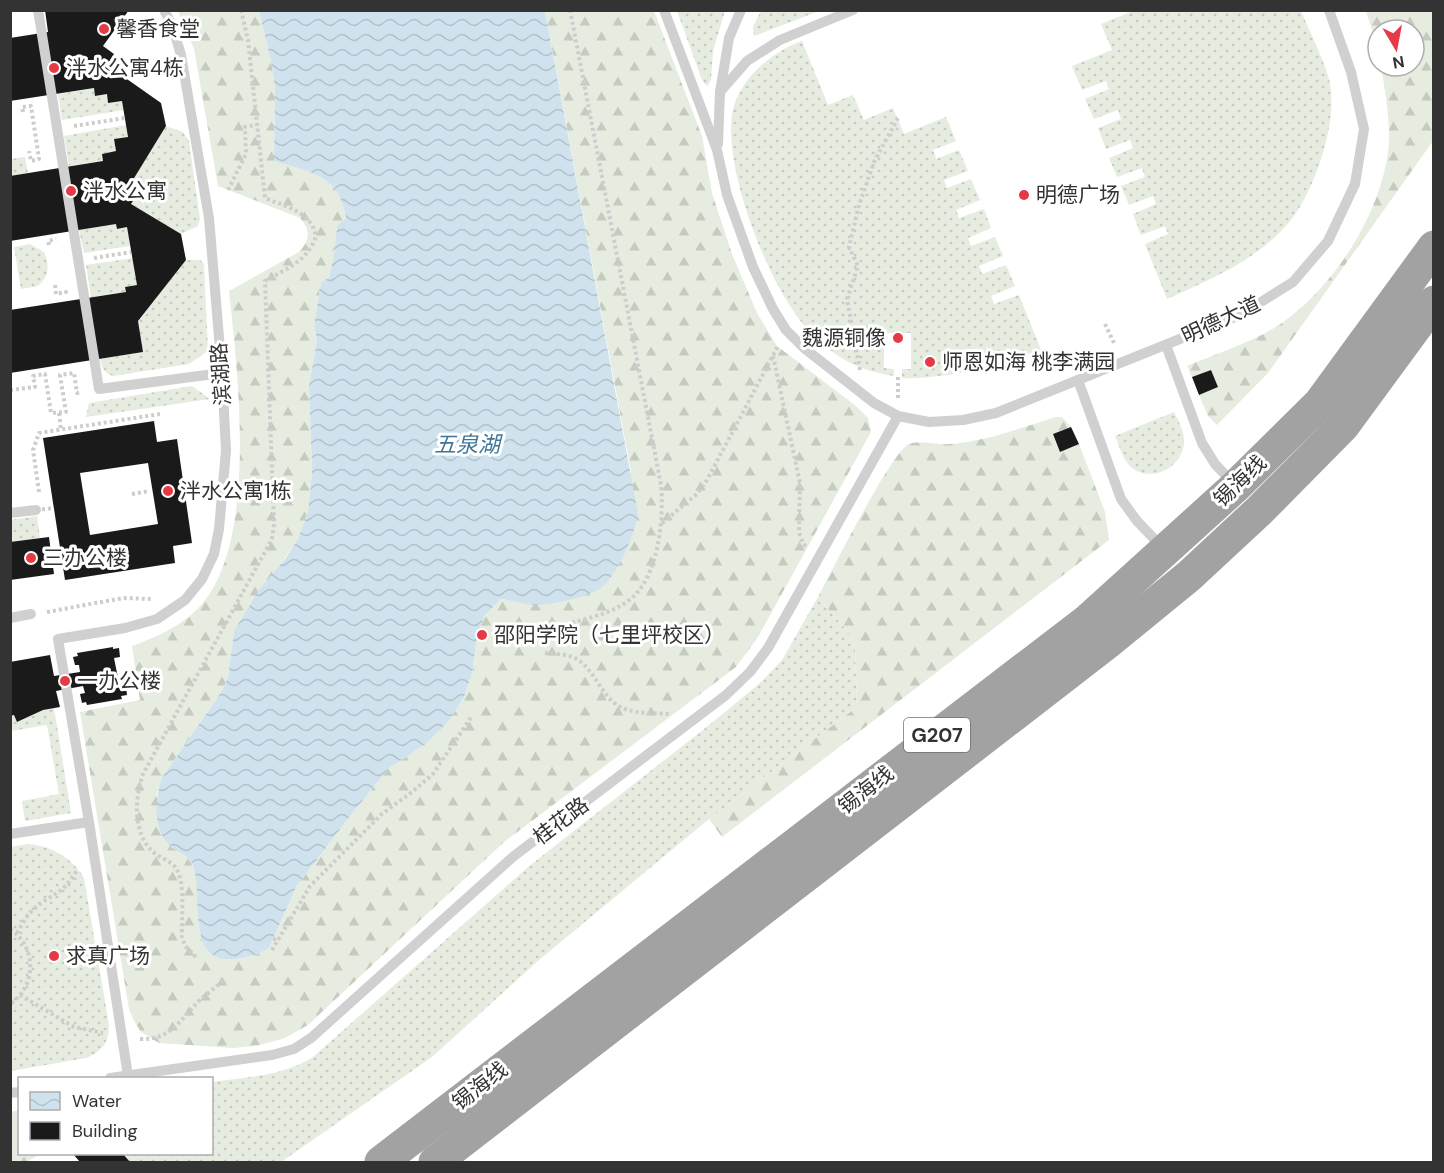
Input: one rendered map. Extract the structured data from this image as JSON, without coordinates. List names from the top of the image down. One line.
{"streets":{"highway":["锡海线","G207"],"lane":["明德大道","滨湖路","桂花路"]},"crossings":[["明德大道","桂花路"]],"water":["五泉湖"],"places":["馨香食堂","泮水公寓4栋","泮水公寓","明德广场","魏源铜像","师恩如海 桃李满园","泮水公寓1栋","三办公楼","邵阳学院（七里坪校区）","一办公楼","求真广场"],"legend":["Water","Building"],"north":"bottom"}
